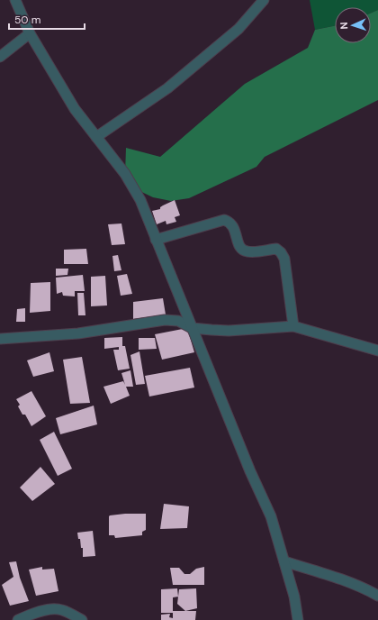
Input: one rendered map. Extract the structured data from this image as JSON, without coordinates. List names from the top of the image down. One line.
{"scale_bar":"50 m","north":"left"}
